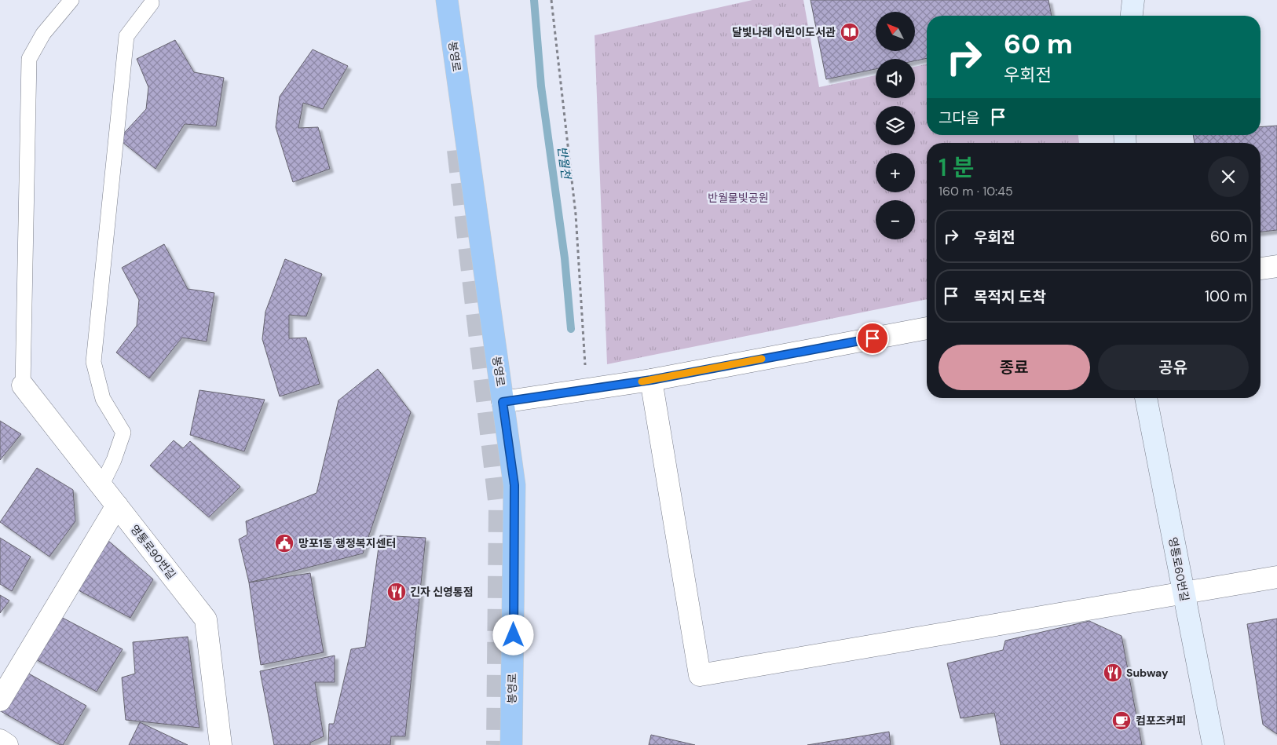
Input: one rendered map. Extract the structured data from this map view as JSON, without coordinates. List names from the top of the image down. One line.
{"streets":{"highway":["봉영로"],"street":["영통로90번길","영통로60번길"]},"water":["반월천"],"parks":["반월물빛공원"],"places":{"library":["달빛나래 어린이도서관"],"public building":["망포1동 행정복지센터"],"restaurant":["긴자 신영통점","Subway"],"cafe":["컴포즈커피"]},"north":"top left","page":{"map_buttons":["+","−"],"turn":["60 m","우회전"],"then":"그다음","heading":["1 분","160 m · 10:45"],"list":[{"name":"우회전","value":"60 m"},{"name":"목적지 도착","value":"100 m"}],"buttons":["종료","공유"]}}
